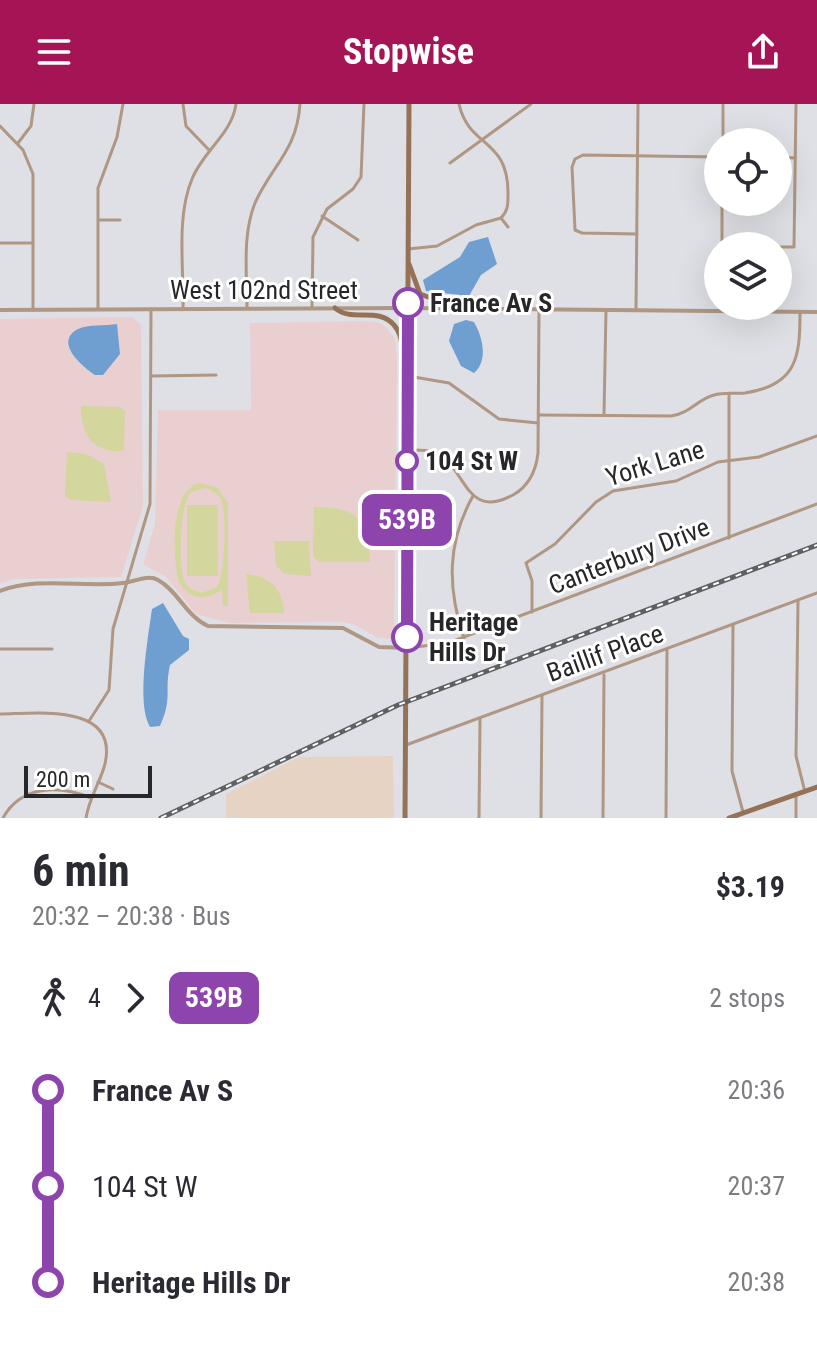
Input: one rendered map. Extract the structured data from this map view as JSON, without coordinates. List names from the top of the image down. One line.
{"streets":{"street":["West 102nd Street","York Lane","Canterbury Drive","Baillif Place"]},"crossings":[["York Lane","Canterbury Drive"]],"places":["France Av S","104 St W","Heritage Hills Dr"],"lines":["bus line 539B"],"scale_bar":"200 m","page":{"header":"Stopwise","on_map":"539B","scale":"200 m","heading":["6 min","20:32 – 20:38 · Bus","$3.19"],"legs":["4","539B","2 stops"],"list":[{"name":"France Av S","value":"20:36"},{"name":"104 St W","value":"20:37"},{"name":"Heritage Hills Dr","value":"20:38"}]}}
